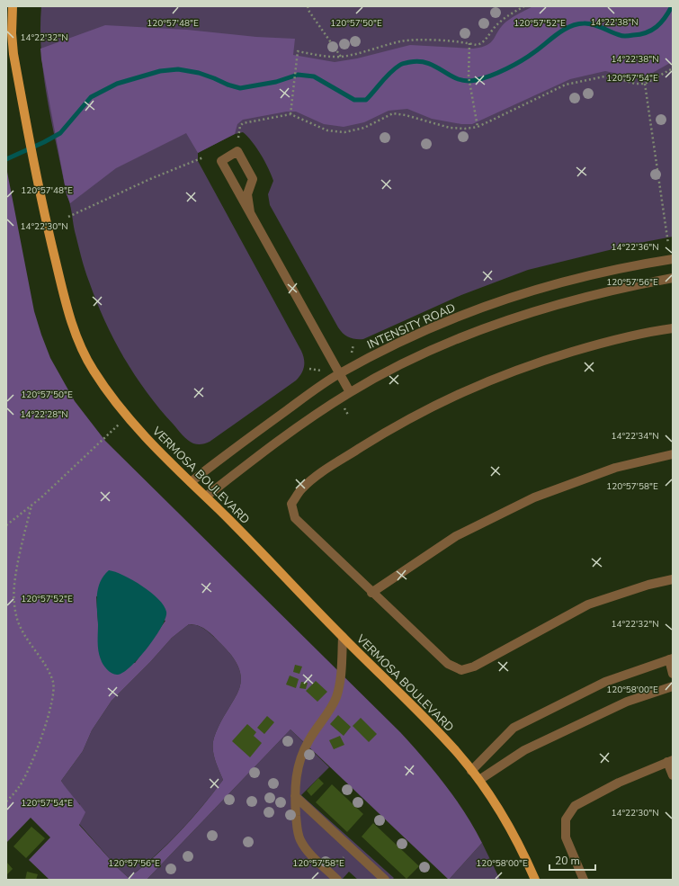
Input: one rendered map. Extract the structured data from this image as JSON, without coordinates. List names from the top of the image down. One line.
{"streets":{"main road":["VERMOSA BOULEVARD"],"street":["INTENSITY ROAD"]},"crossings":[["INTENSITY ROAD","VERMOSA BOULEVARD"]],"scale_bar":"20 m","coordinates":["14°22'38\"N","120°57'48\"E","120°57'52\"E","120°57'50\"E","14°22'32\"N","120°57'54\"E","14°22'30\"N","14°22'36\"N","120°57'56\"E","14°22'28\"N","14°22'34\"N","120°57'58\"E","120°58'00\"E"]}
